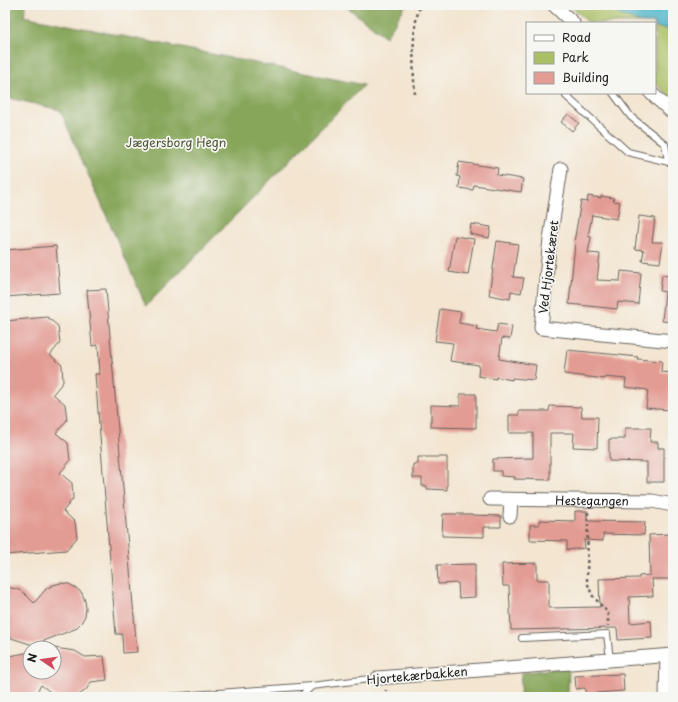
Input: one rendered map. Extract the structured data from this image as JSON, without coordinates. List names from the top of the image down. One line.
{"streets":{"street":["Ved Hjortekæret","Hestegangen","Hjortekærbakken"]},"parks":["Jægersborg Hegn"],"legend":["Road","Park","Building"],"north":"left"}
